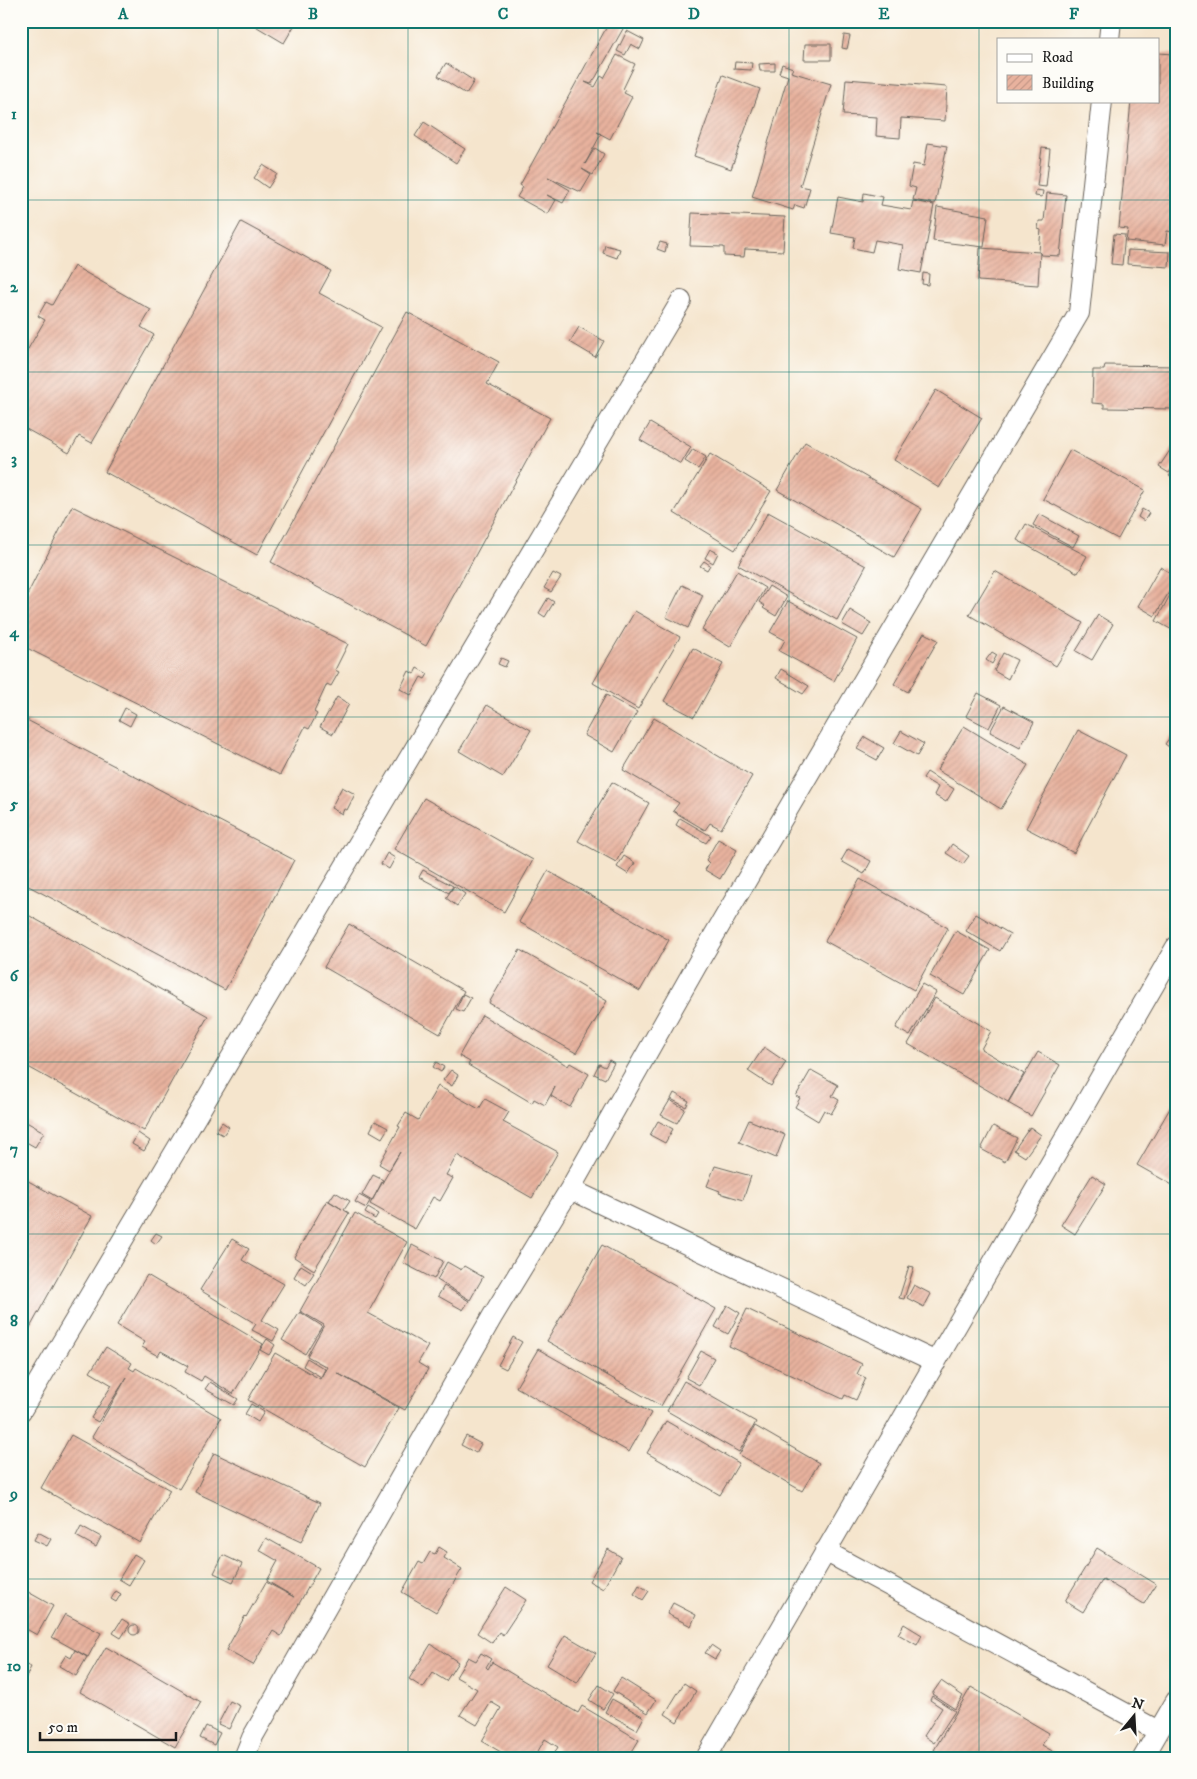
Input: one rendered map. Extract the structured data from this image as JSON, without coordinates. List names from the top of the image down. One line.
{"legend":["Road","Building"],"scale_bar":"50 m","north":"top","grid":{"columns":["A","B","C","D","E","F"],"rows":["1","2","3","4","5","6","7","8","9","10"]}}
